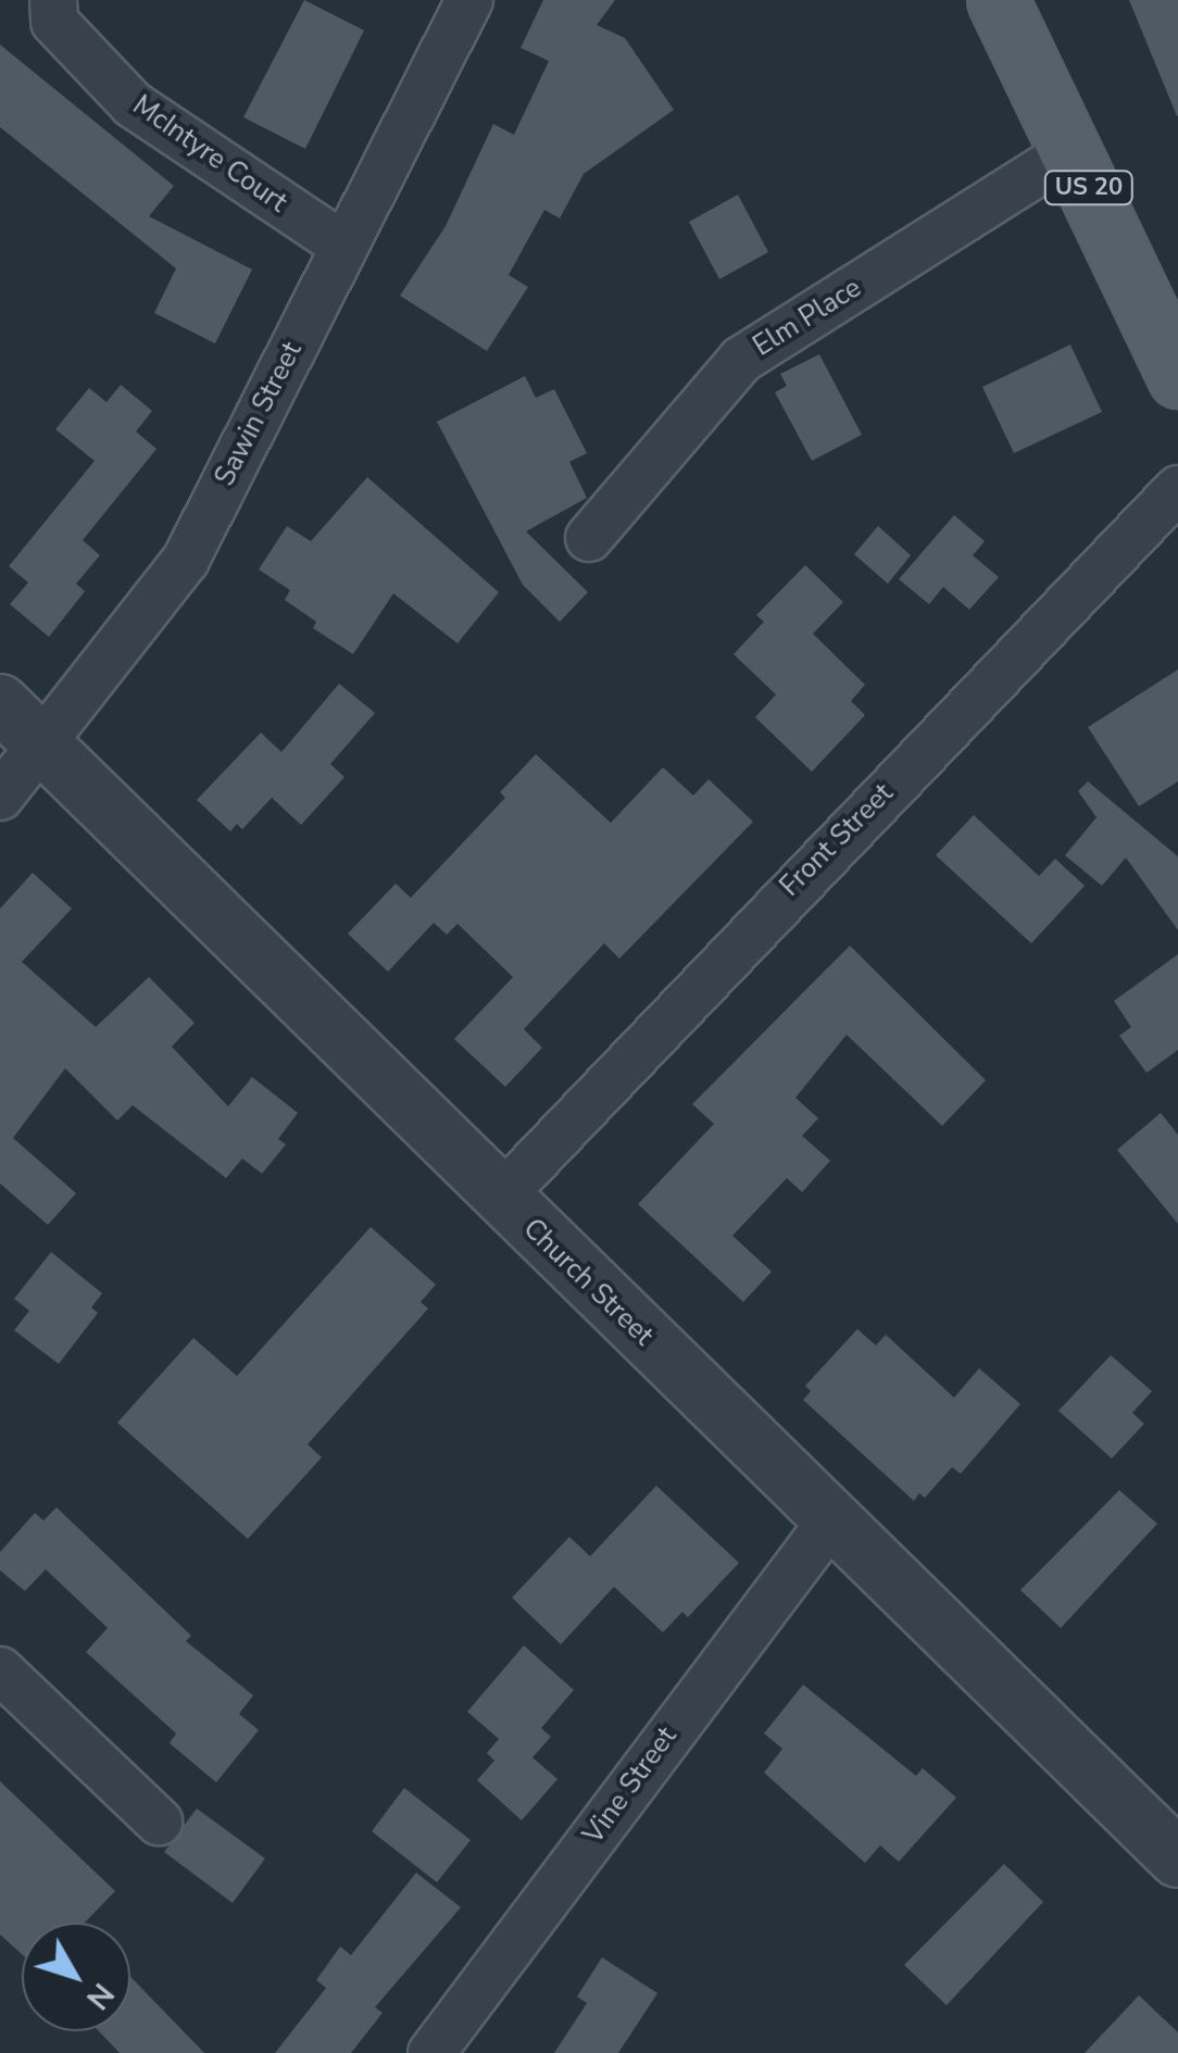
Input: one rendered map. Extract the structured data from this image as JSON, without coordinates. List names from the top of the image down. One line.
{"streets":{"main road":["US 20"],"street":["McIntyre Court","Elm Place","Sawin Street","Front Street","Church Street","Vine Street"]},"crossings":[["McIntyre Court","Sawin Street"],["US 20","Elm Place"],["Sawin Street","Church Street"],["Front Street","Church Street"],["Church Street","Vine Street"]],"north":"bottom right"}
